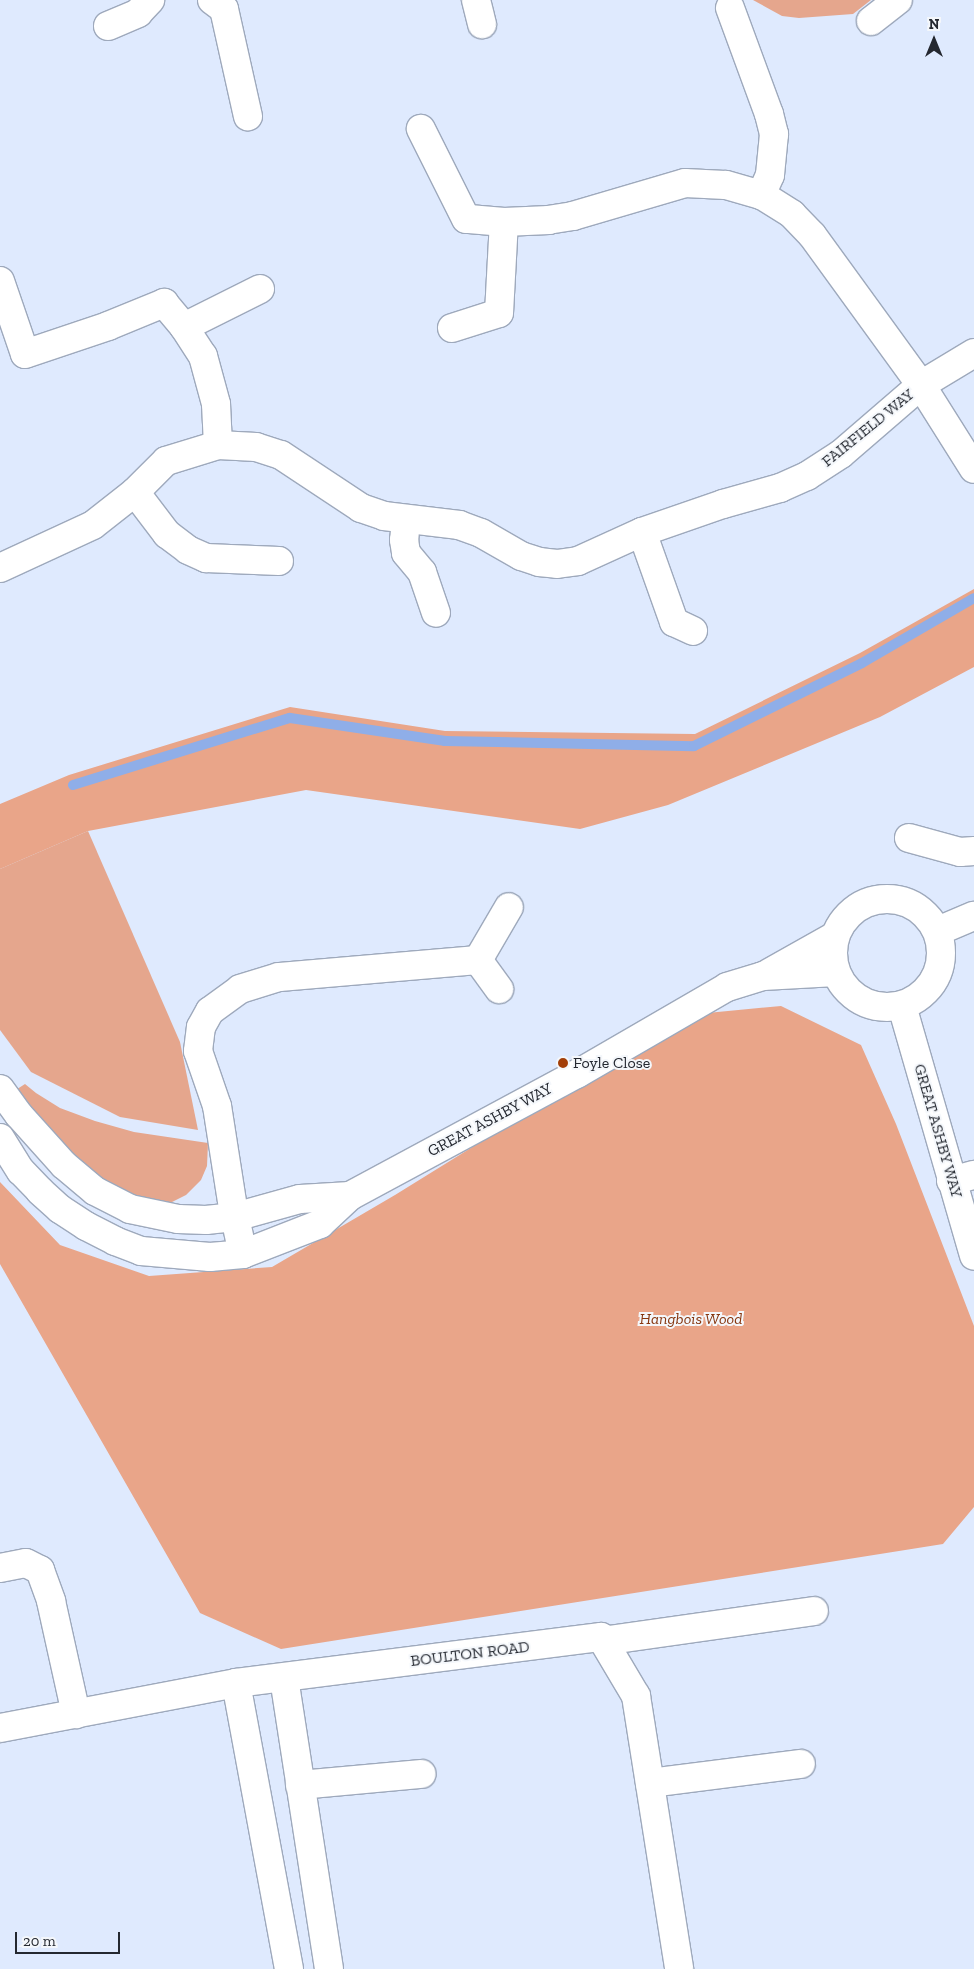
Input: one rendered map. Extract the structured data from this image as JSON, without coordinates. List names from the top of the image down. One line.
{"streets":{"street":["FAIRFIELD WAY","GREAT ASHBY WAY","BOULTON ROAD"]},"parks":["Hangbois Wood"],"places":["Foyle Close"],"scale_bar":"20 m","north":"top"}
